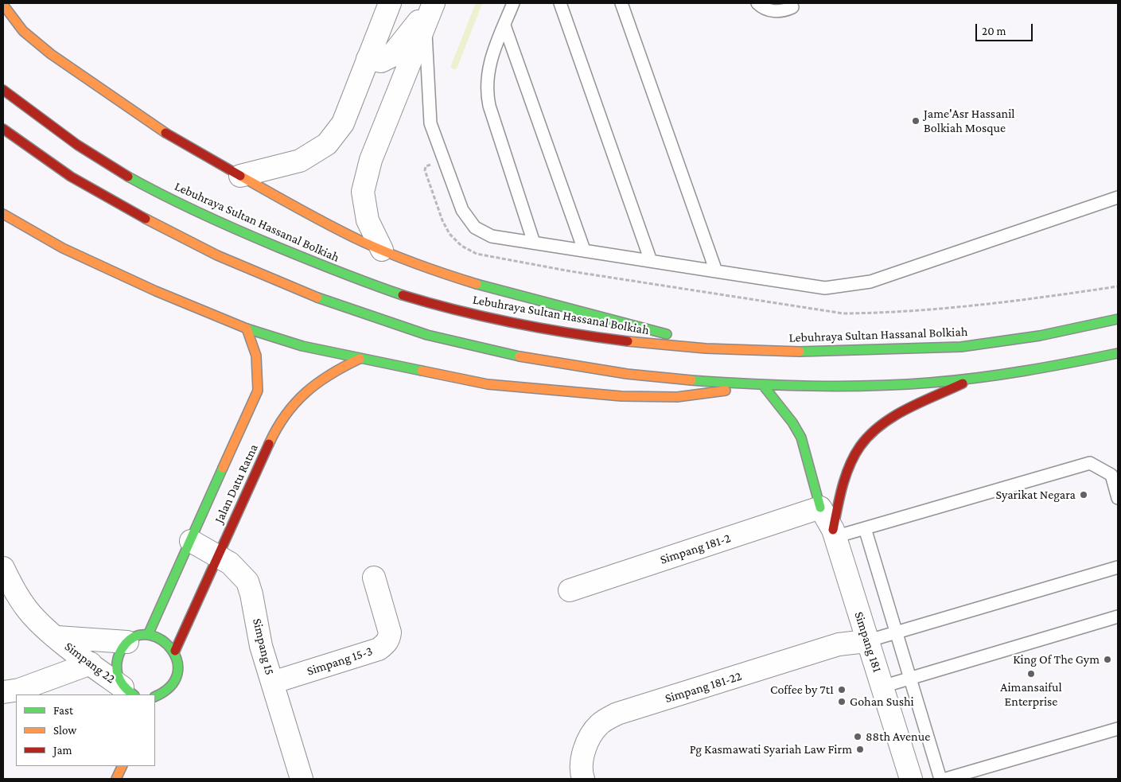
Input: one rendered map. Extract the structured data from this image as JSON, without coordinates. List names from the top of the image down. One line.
{"streets":{"main road":["Lebuhraya Sultan Hassanal Bolkiah","Jalan Datu Ratna"],"street":["Simpang 181-2","Simpang 181","Simpang 15","Simpang 15-3","Simpang 22","Simpang 181-22"]},"crossings":[["Jalan Datu Ratna","Simpang 15"],["Simpang 181-2","Simpang 181"],["Simpang 181","Simpang 181-22"],["Simpang 15","Simpang 15-3"]],"places":["Jame'Asr Hassanil Bolkiah Mosque","Syarikat Negara","King Of The Gym","Aimansaiful Enterprise","Coffee by 7t1","Gohan Sushi","88th Avenue","Pg Kasmawati Syariah Law Firm"],"legend":["Fast","Slow","Jam"],"scale_bar":"20 m"}
